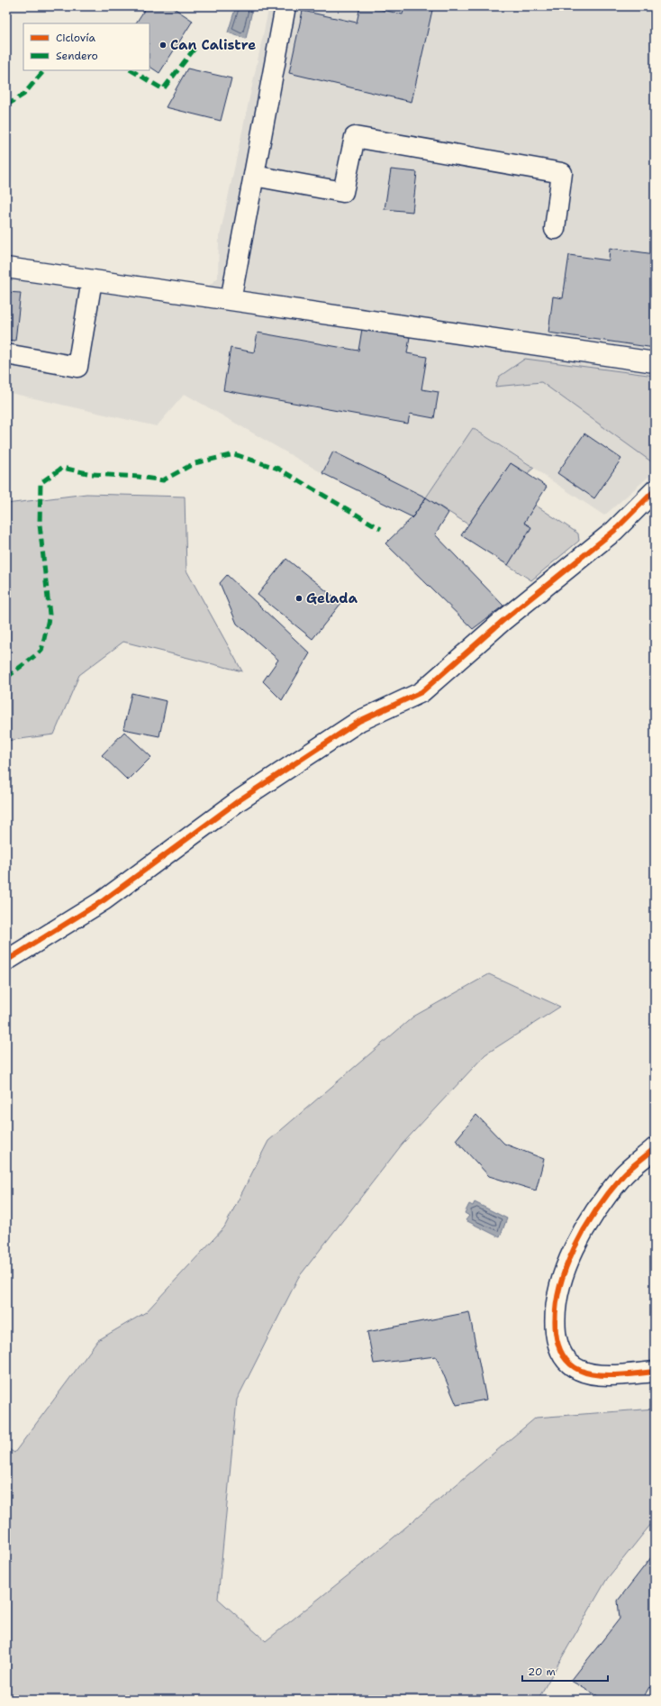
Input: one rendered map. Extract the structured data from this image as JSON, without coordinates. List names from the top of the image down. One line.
{"places":["Can Calistre","Gelada"],"legend":["Ciclovía","Sendero"],"scale_bar":"20 m"}
